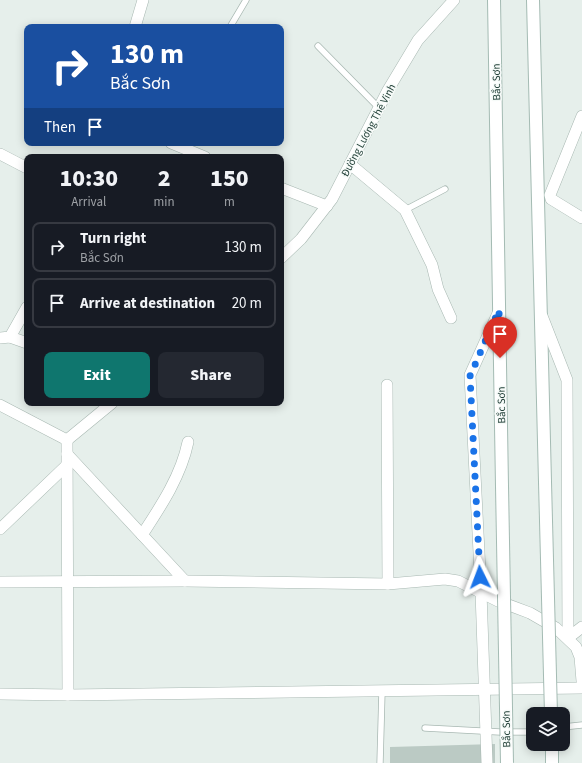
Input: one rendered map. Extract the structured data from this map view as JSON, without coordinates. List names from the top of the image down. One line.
{"streets":{"main road":["Bắc Sơn"],"street":["Đường Lương Thế Vinh"]},"page":{"turn":["130 m","Bắc Sơn"],"then":"Then","eta":["10:30","Arrival","2","min","150","m"],"list":[{"name":"Turn right","note":"Bắc Sơn","value":"130 m"},{"name":"Arrive at destination","value":"20 m"}],"buttons":["Exit","Share"]}}
